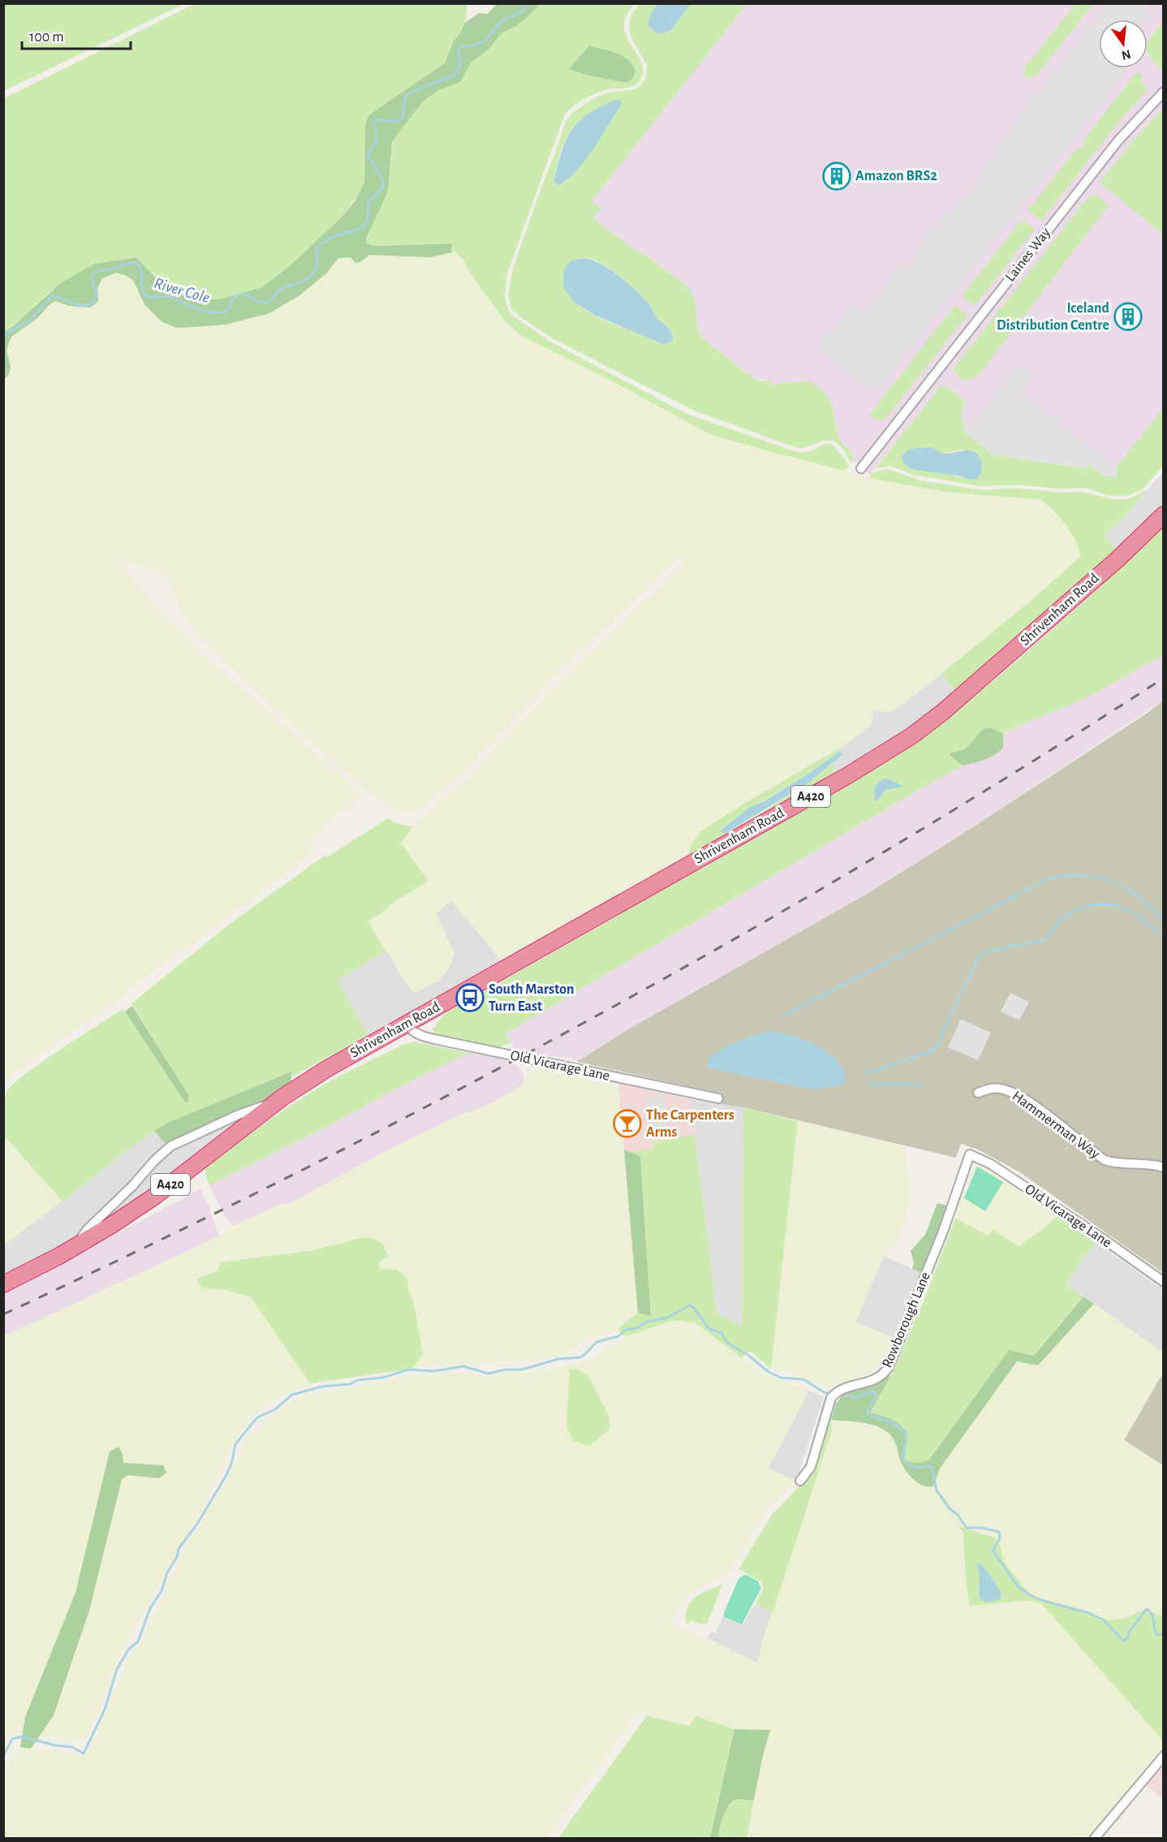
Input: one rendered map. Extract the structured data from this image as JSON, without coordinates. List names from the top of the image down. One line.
{"streets":{"highway":["Shrivenham Road","A420"],"street":["Laines Way","Old Vicarage Lane","Hammerman Way","Rowborough Lane"]},"crossings":[["Shrivenham Road","Old Vicarage Lane"],["Old Vicarage Lane","Rowborough Lane"]],"water":["River Cole"],"places":{"building":["Amazon BRS2","Iceland Distribution Centre"],"bus stop":["South Marston Turn East"],"bar":["The Carpenters Arms"]},"scale_bar":"100 m","north":"bottom"}
